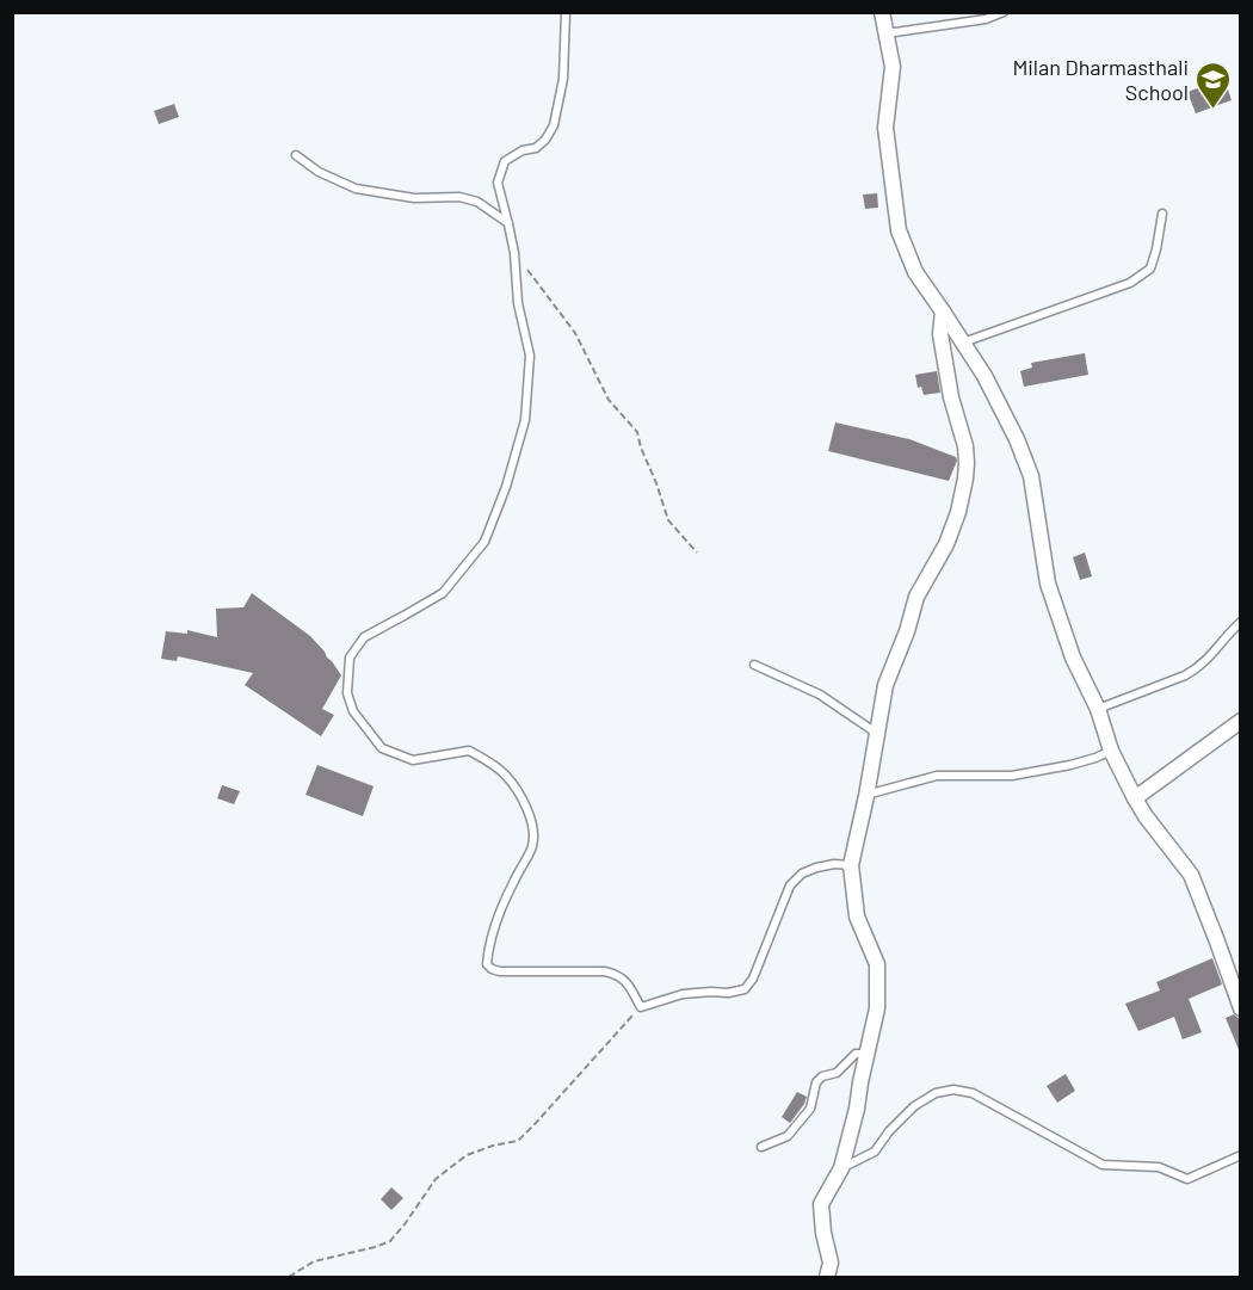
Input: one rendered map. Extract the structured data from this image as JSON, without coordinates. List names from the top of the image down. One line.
{"places":{"school or university":["Milan Dharmasthali School"]}}
